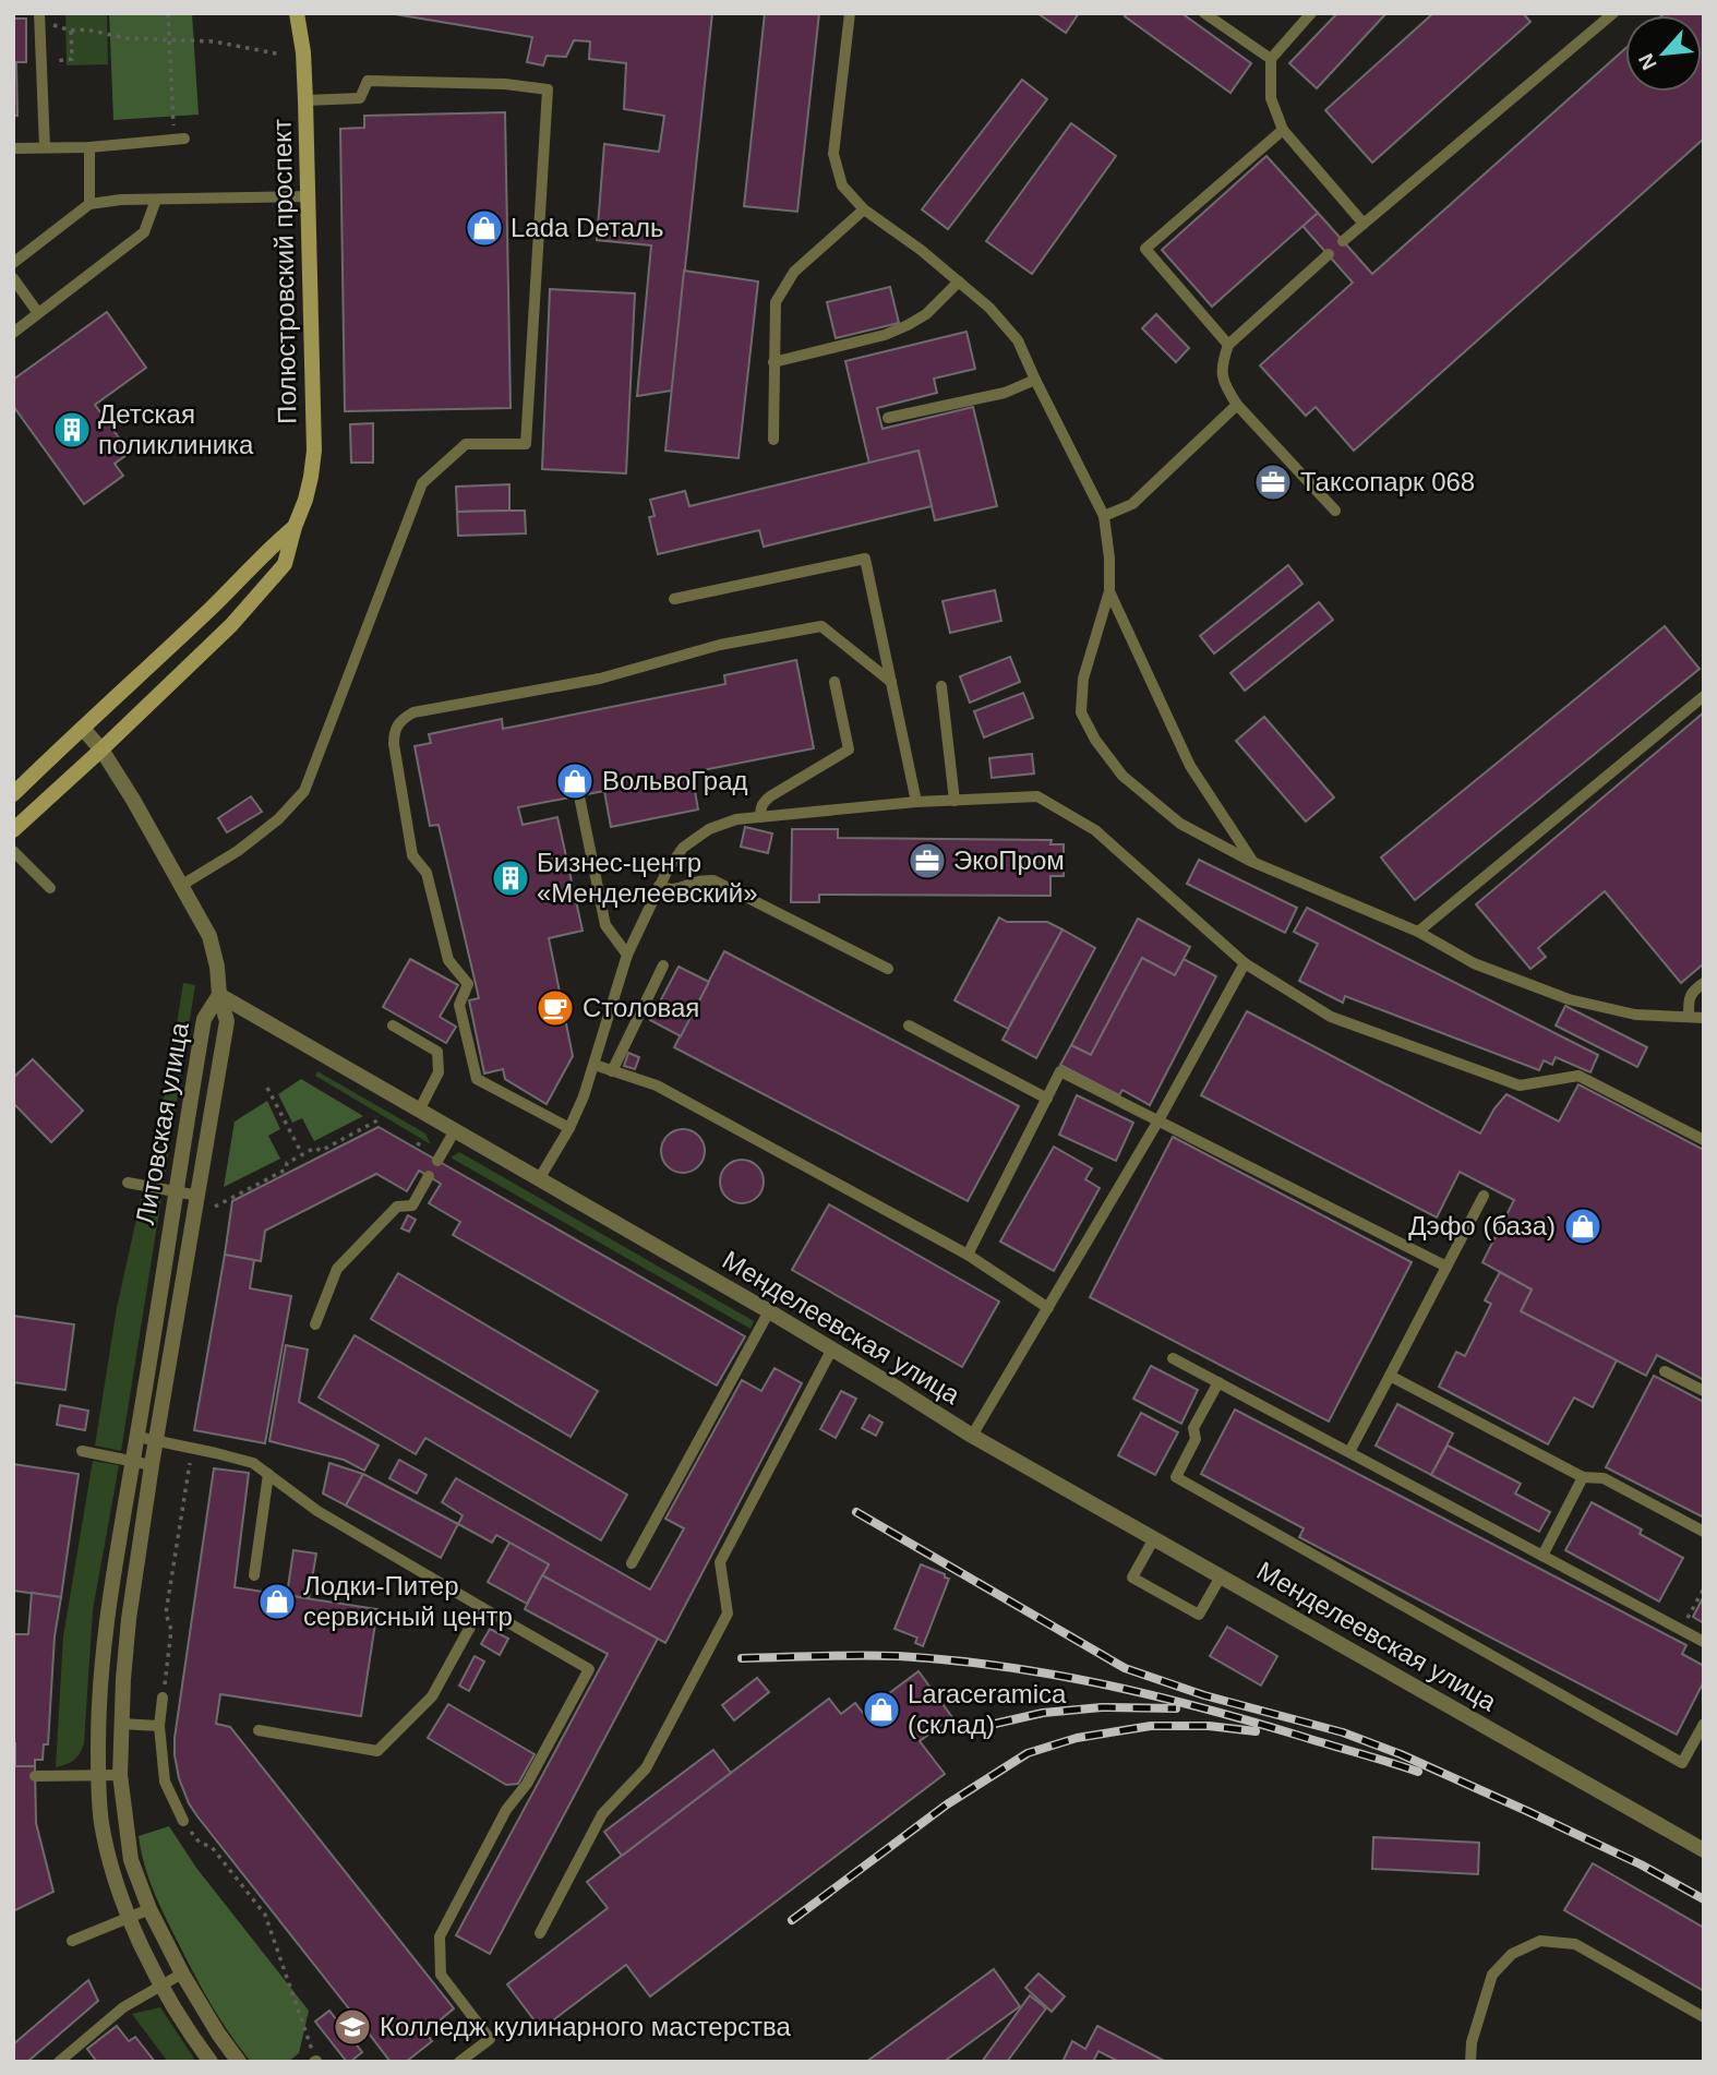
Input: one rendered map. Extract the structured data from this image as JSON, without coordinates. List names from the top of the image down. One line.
{"streets":{"main road":["Полюстровский проспект"],"street":["Литовская улица","Менделеевская улица"]},"crossings":[["Литовская улица","Менделеевская улица"]],"places":{"shop":["Lada Dеталь","ВольвоГрад","Дэфо (база)","Лодки-Питер сервисный центр","Laraceramica (склад)"],"building":["Детская поликлиника","Бизнес-центр «Менделеевский»"],"office":["Таксопарк 068","ЭкоПром"],"cafe":["Столовая"],"school or university":["Колледж кулинарного мастерства"]},"north":"bottom left"}
